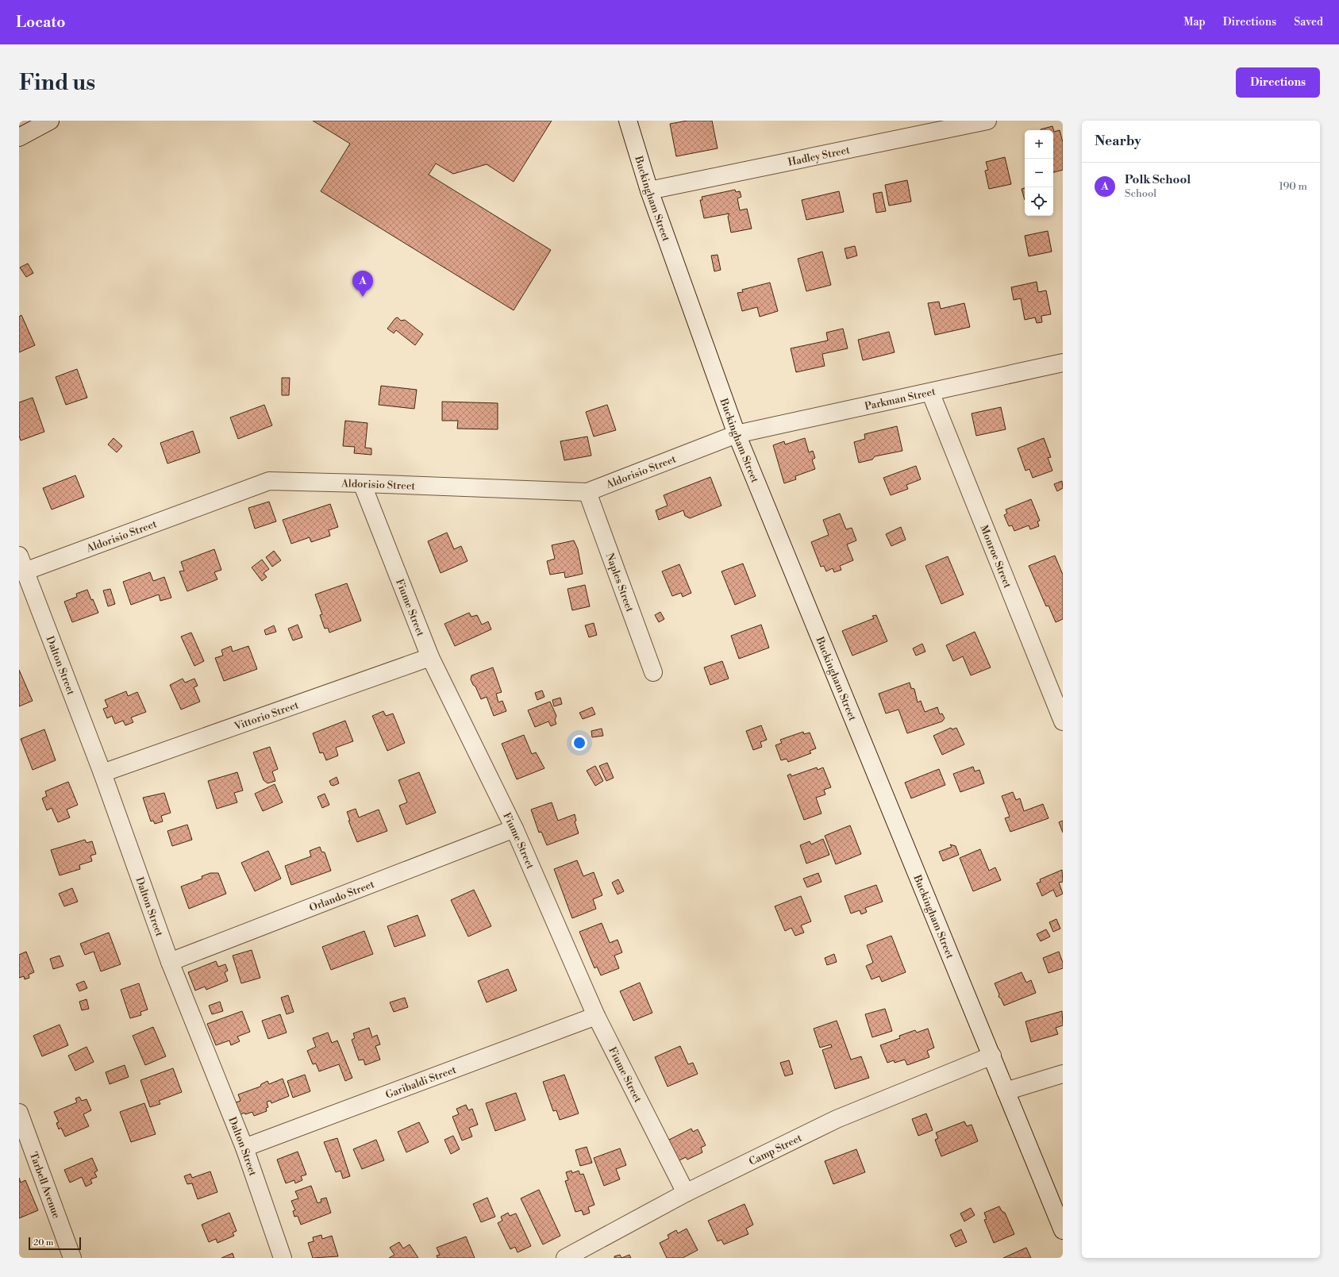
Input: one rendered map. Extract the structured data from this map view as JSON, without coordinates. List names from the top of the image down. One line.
{"streets":{"street":["Hadley Street","Buckingham Street","Parkman Street","Aldorisio Street","Monroe Street","Naples Street","Fiume Street","Dalton Street","Vittorio Street","Orlando Street","Garibaldi Street","Camp Street","Tarbell Avenue"]},"crossings":[["Hadley Street","Buckingham Street"],["Buckingham Street","Parkman Street"],["Buckingham Street","Aldorisio Street"],["Buckingham Street","Camp Street"],["Parkman Street","Aldorisio Street"],["Parkman Street","Monroe Street"],["Aldorisio Street","Naples Street"],["Aldorisio Street","Fiume Street"],["Aldorisio Street","Dalton Street"],["Fiume Street","Vittorio Street"],["Fiume Street","Orlando Street"],["Fiume Street","Garibaldi Street"],["Fiume Street","Camp Street"],["Dalton Street","Vittorio Street"],["Dalton Street","Orlando Street"],["Dalton Street","Garibaldi Street"]],"scale_bar":"20 m","page":{"header":"Locato","nav":["Map","Directions","Saved"],"buttons":"Directions","title":"Find us","heading":"Nearby","map_buttons":["+","−"],"list":[{"mark":"A","name":"Polk School","note":"School","value":"190 m"}],"pins":"A","scale":"20 m"}}
